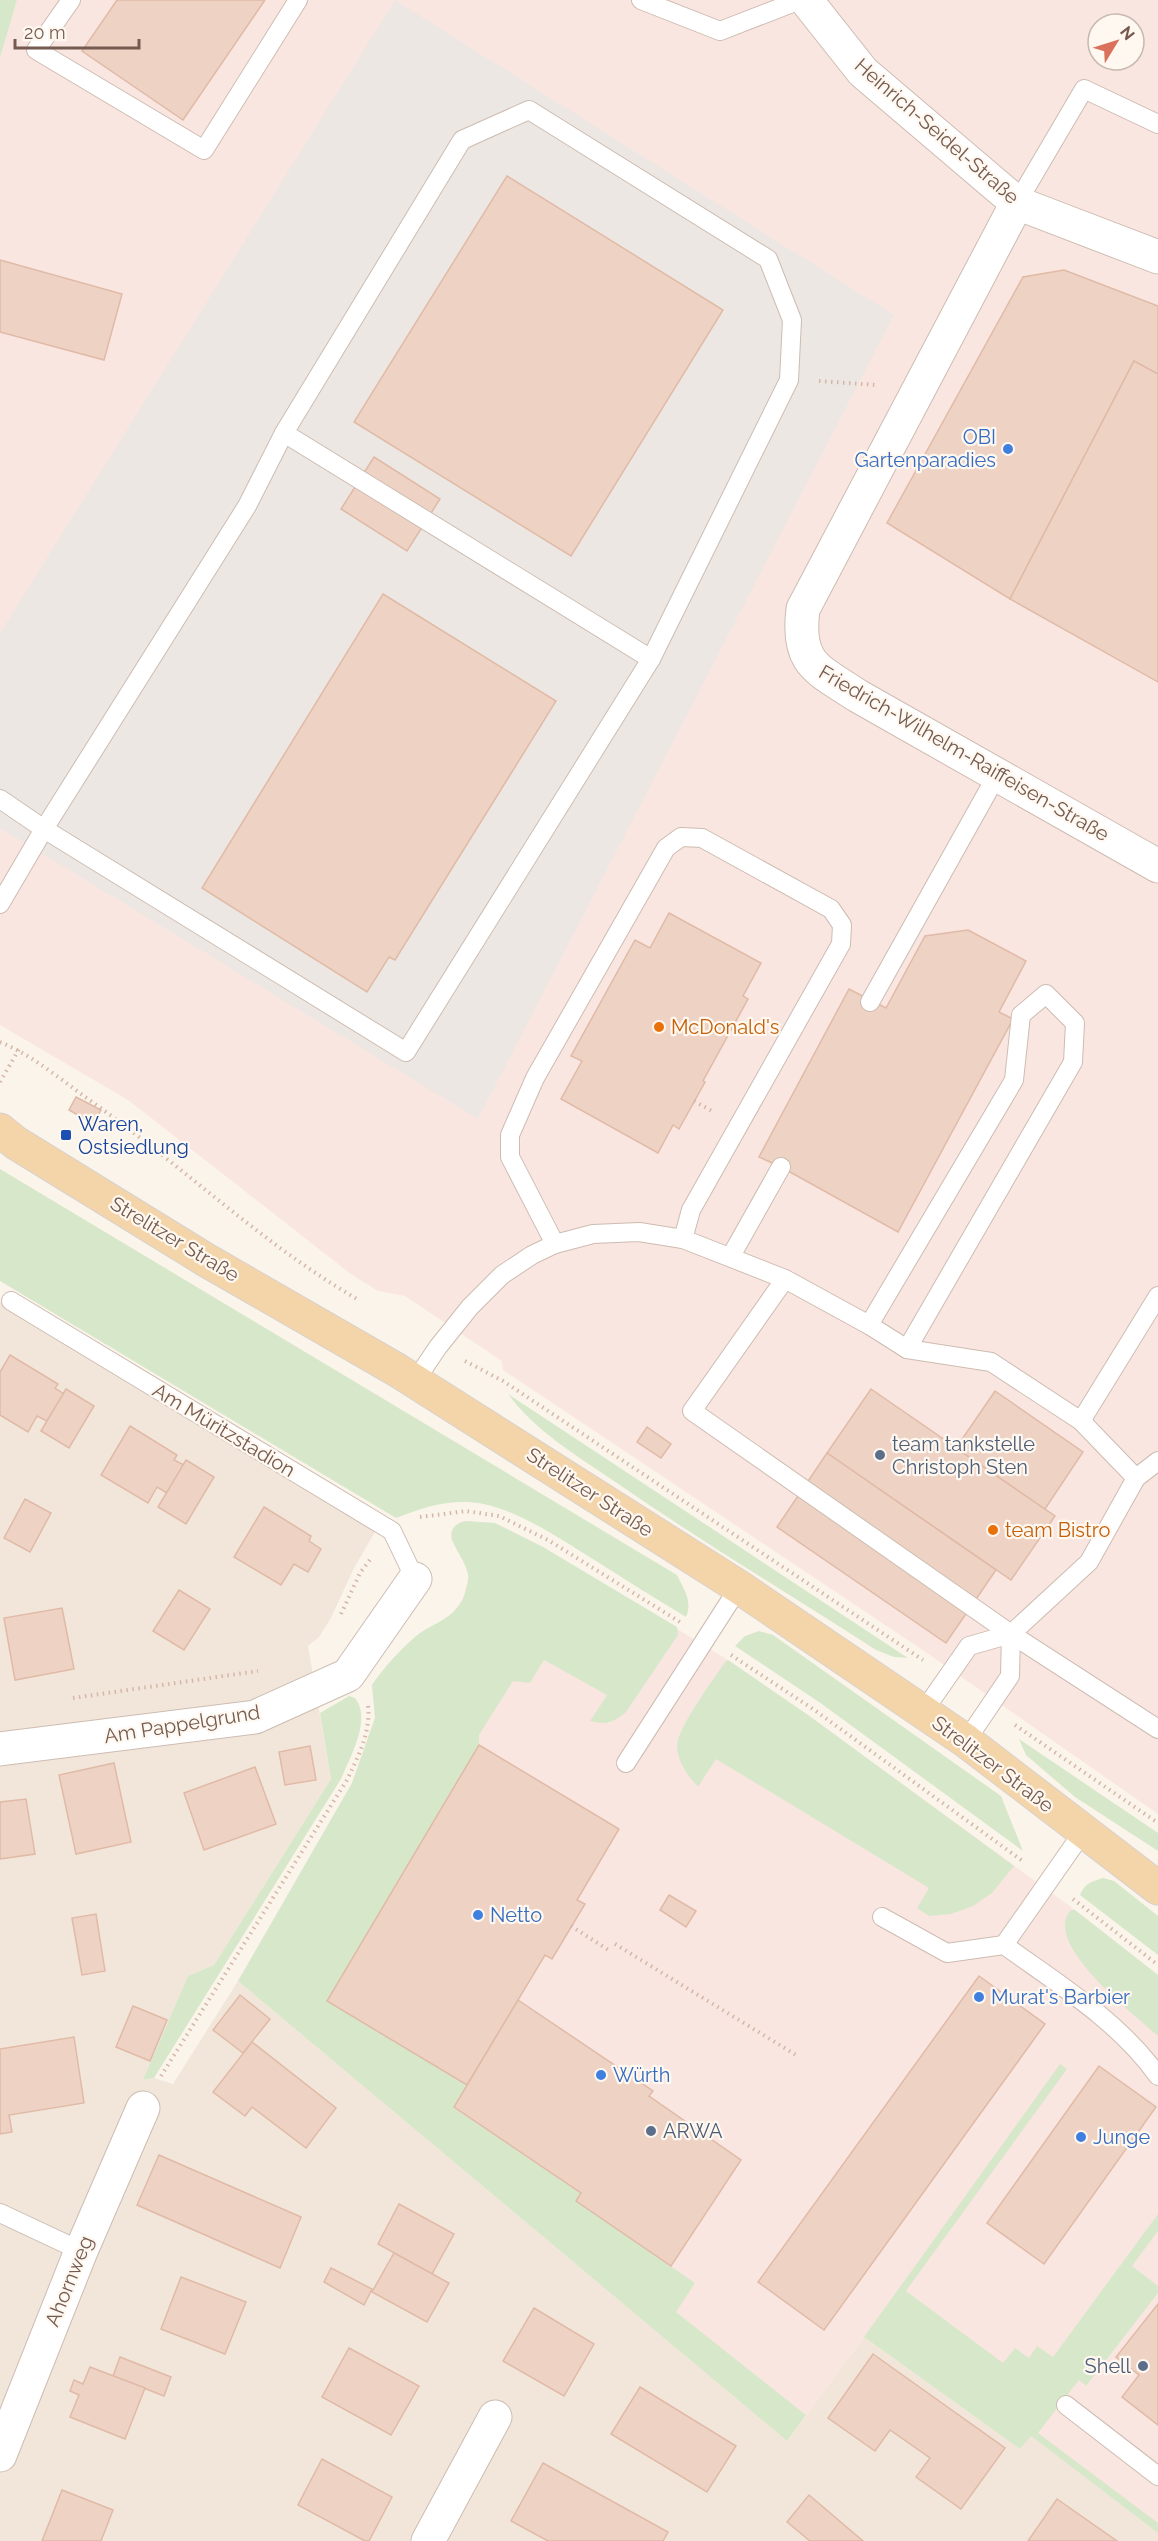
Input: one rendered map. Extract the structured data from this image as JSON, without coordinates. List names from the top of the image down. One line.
{"streets":{"main road":["Strelitzer Straße"],"street":["Heinrich-Seidel-Straße","Friedrich-Wilhelm-Raiffeisen-Straße","Am Pappelgrund","Ahornweg"],"lane":["Am Müritzstadion"]},"crossings":[["Heinrich-Seidel-Straße","Friedrich-Wilhelm-Raiffeisen-Straße"]],"places":{"other":["OBI Gartenparadies","McDonald's","team tankstelle Christoph Sten","team Bistro","Netto","Murat's Barbier","Würth","ARWA","Junge","Shell"],"transit":["Waren, Ostsiedlung"]},"scale_bar":"20 m","north":"top right"}
